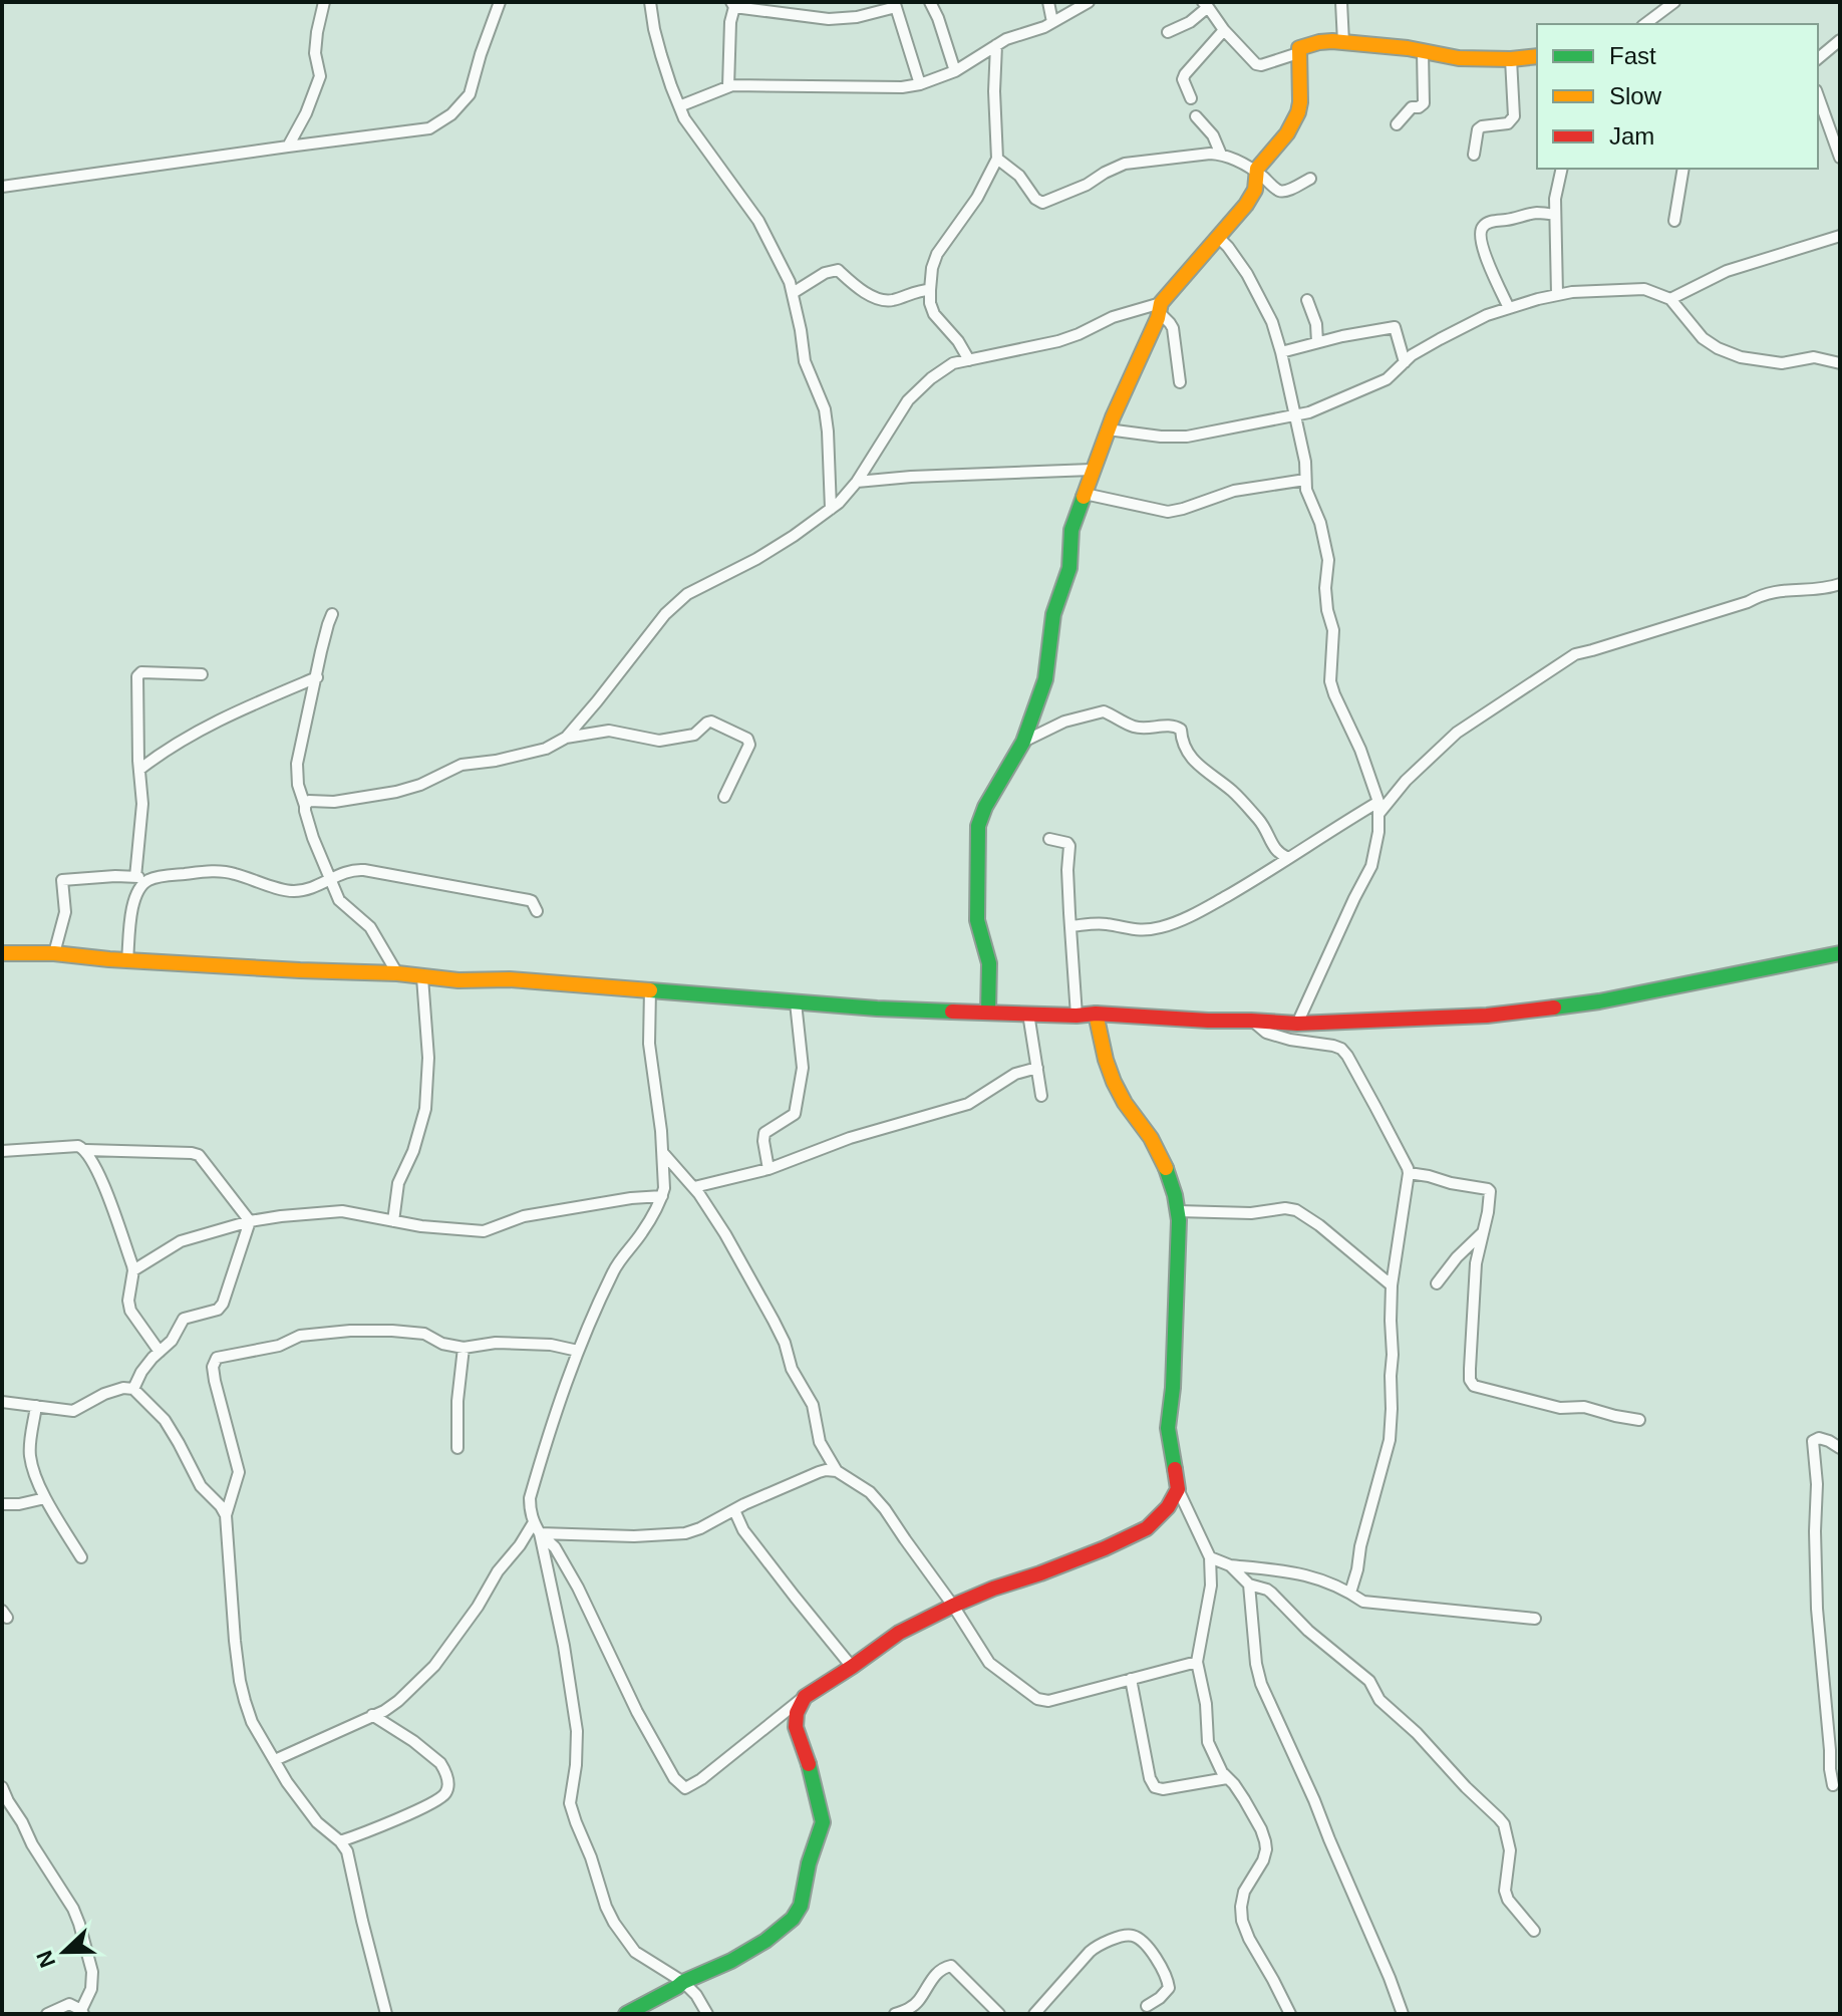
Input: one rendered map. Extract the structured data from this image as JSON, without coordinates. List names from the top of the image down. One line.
{"legend":["Fast","Slow","Jam"],"north":"left"}
